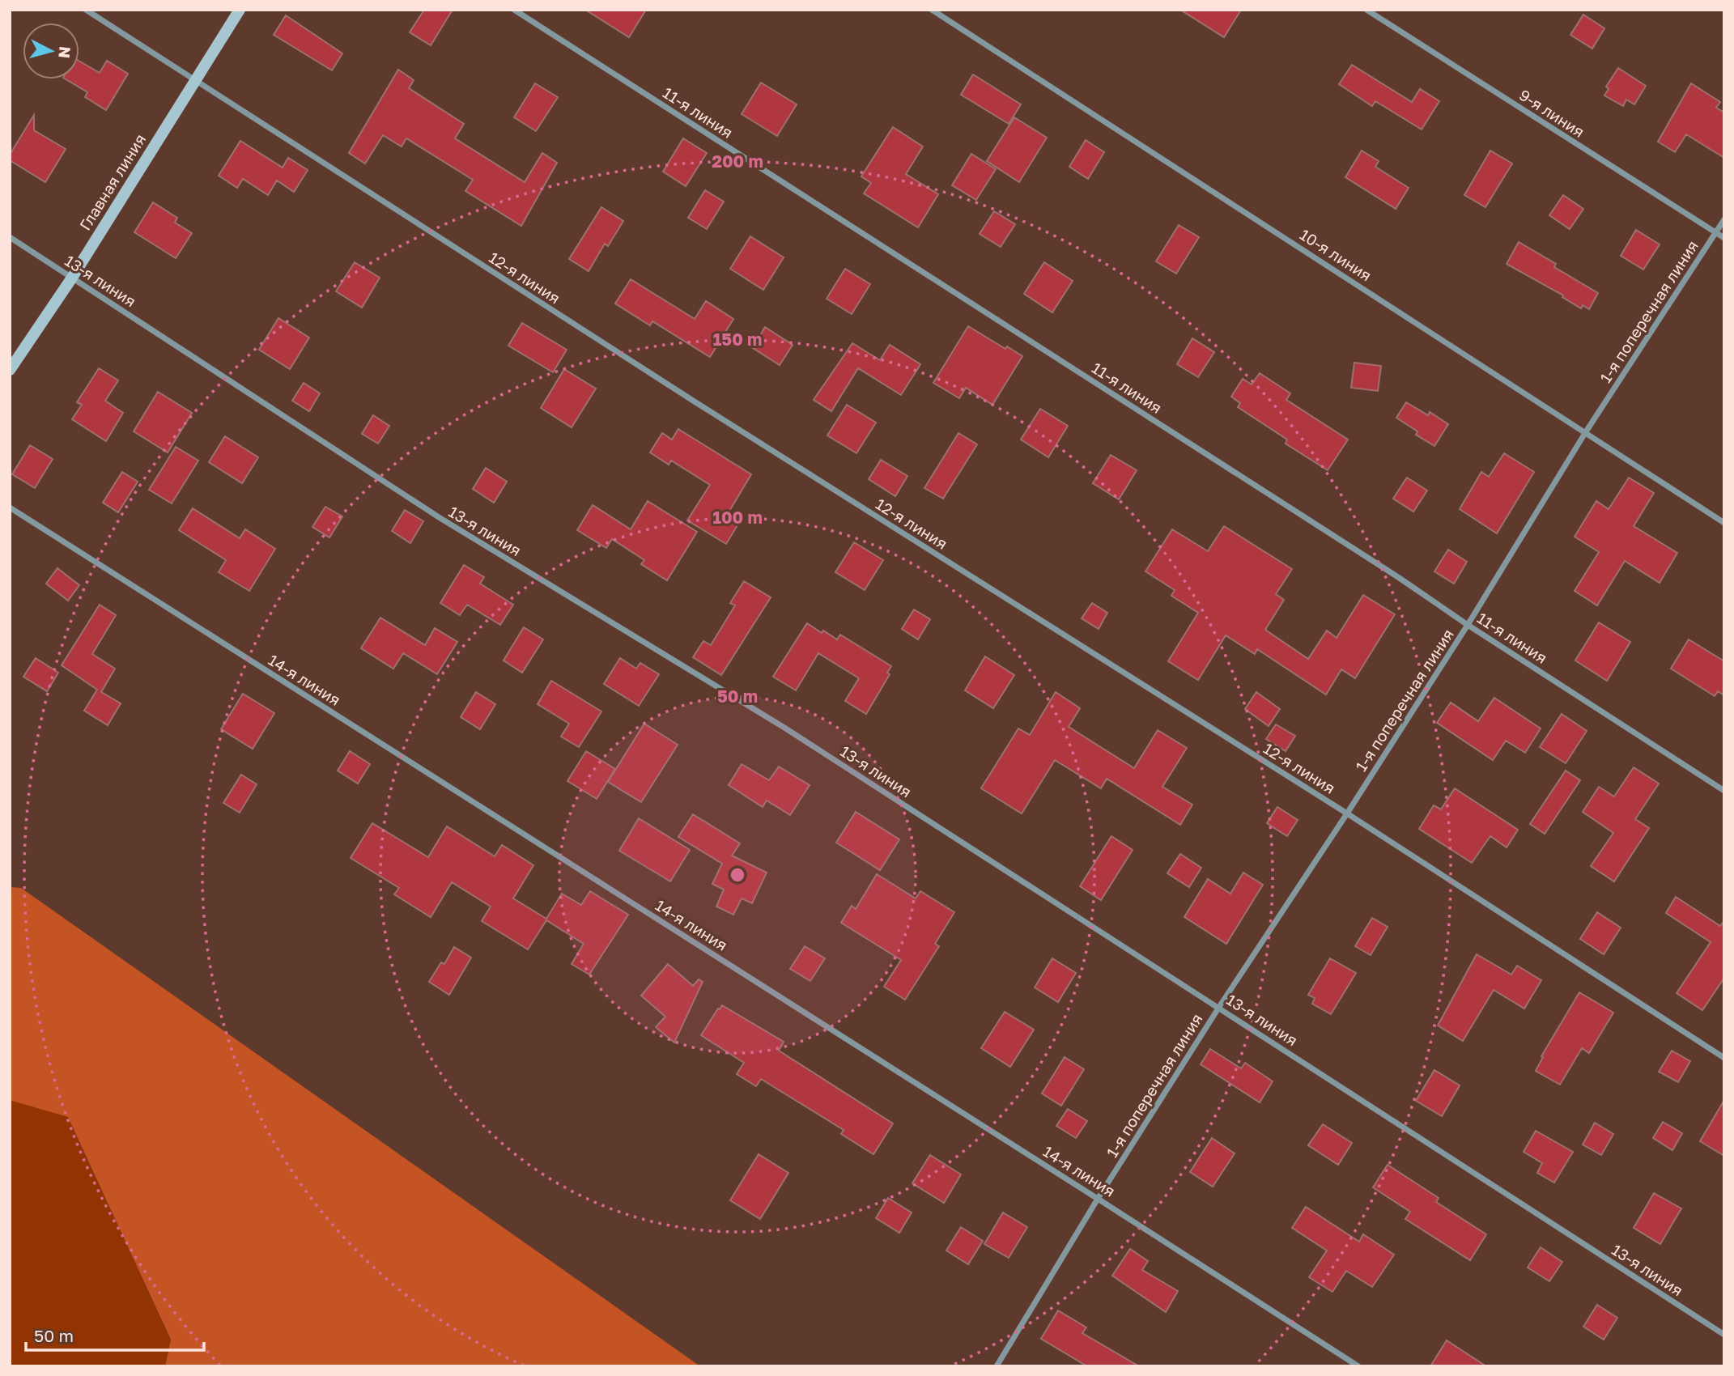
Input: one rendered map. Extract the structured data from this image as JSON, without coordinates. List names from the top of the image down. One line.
{"streets":{"street":["11-я линия","9-я линия","Главная линия","10-я линия","12-я линия","13-я линия","1-я поперечная линия","14-я линия"]},"crossings":[["11-я линия","1-я поперечная линия"],["9-я линия","1-я поперечная линия"],["Главная линия","12-я линия"],["Главная линия","13-я линия"],["10-я линия","1-я поперечная линия"],["12-я линия","1-я поперечная линия"],["13-я линия","1-я поперечная линия"],["1-я поперечная линия","14-я линия"]],"scale_bar":"50 m","north":"right","rings":["200 m","150 m","100 m","50 m"]}
